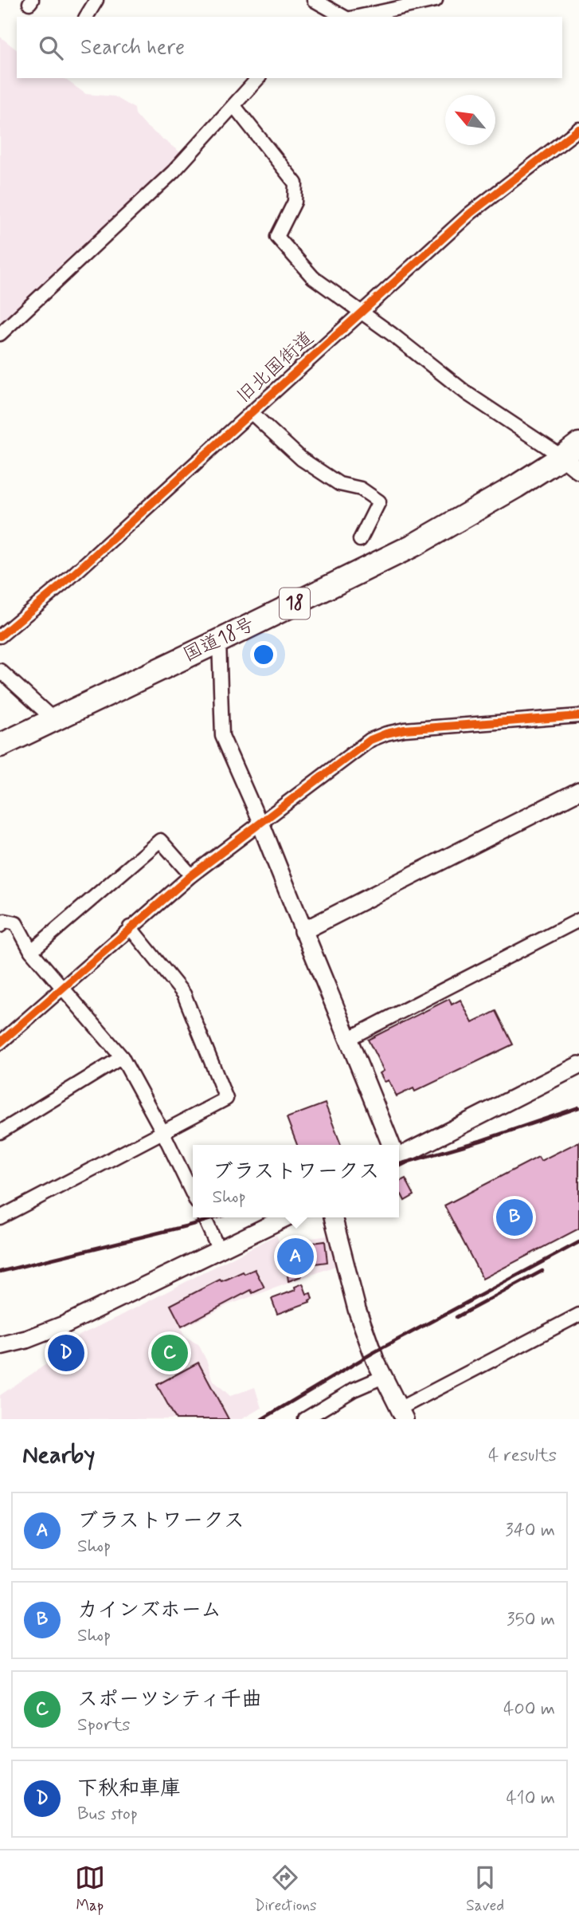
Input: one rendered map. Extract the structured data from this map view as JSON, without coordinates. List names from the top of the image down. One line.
{"streets":{"highway":["18","国道18号"],"street":["旧北国街道"]},"north":"top left","page":{"search":"Search here","popup":["ブラストワークス","Shop"],"pins":["B","A","C","D"],"heading":["Nearby","4 results"],"list":[{"mark":"A","name":"ブラストワークス","note":"Shop","value":"340 m"},{"mark":"B","name":"カインズホーム","note":"Shop","value":"350 m"},{"mark":"C","name":"スポーツシティ千曲","note":"Sports","value":"400 m"},{"mark":"D","name":"下秋和車庫","note":"Bus stop","value":"410 m"}],"nav":["Map","Directions","Saved"]}}
